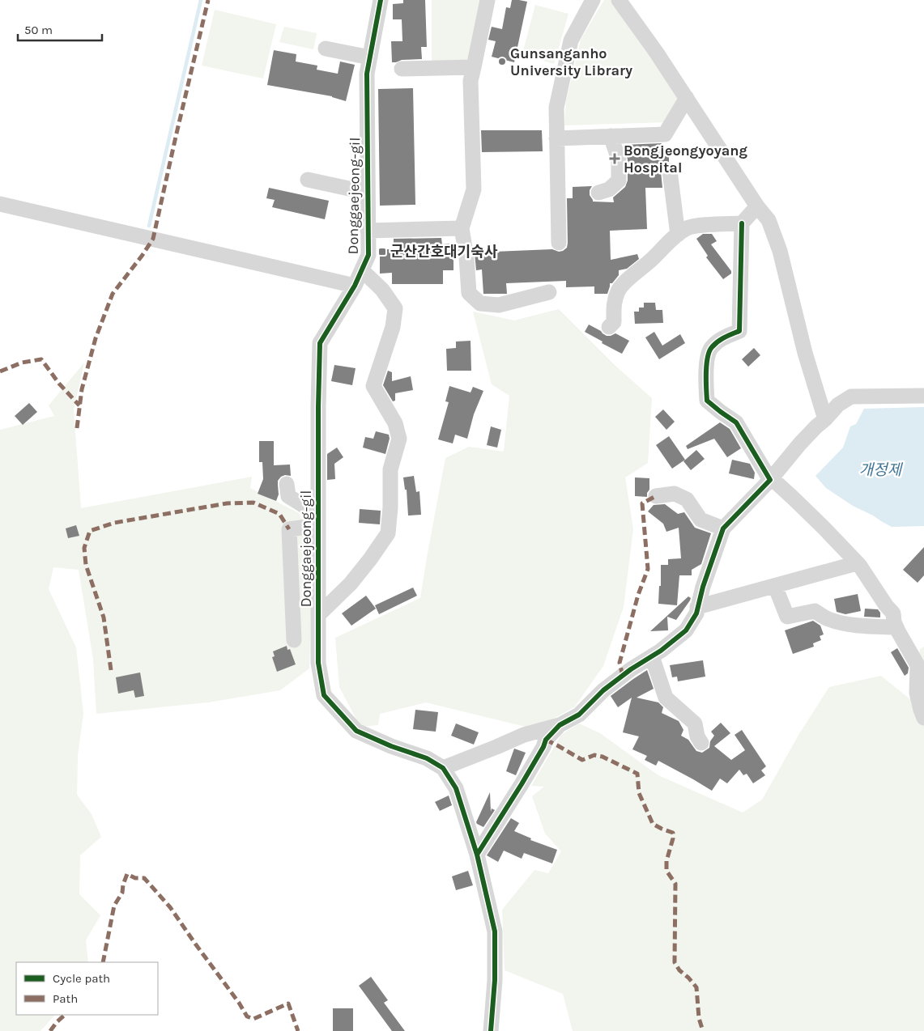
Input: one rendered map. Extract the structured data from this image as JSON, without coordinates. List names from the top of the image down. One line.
{"streets":{"street":["Donggaejeong-gil"]},"water":["개정제"],"places":{"other":["Gunsanganho University Library"],"health":["Bongjeongyoyang Hospital"],"transit":["군산간호대기숙사"]},"legend":["Cycle path","Path"],"scale_bar":"50 m"}
